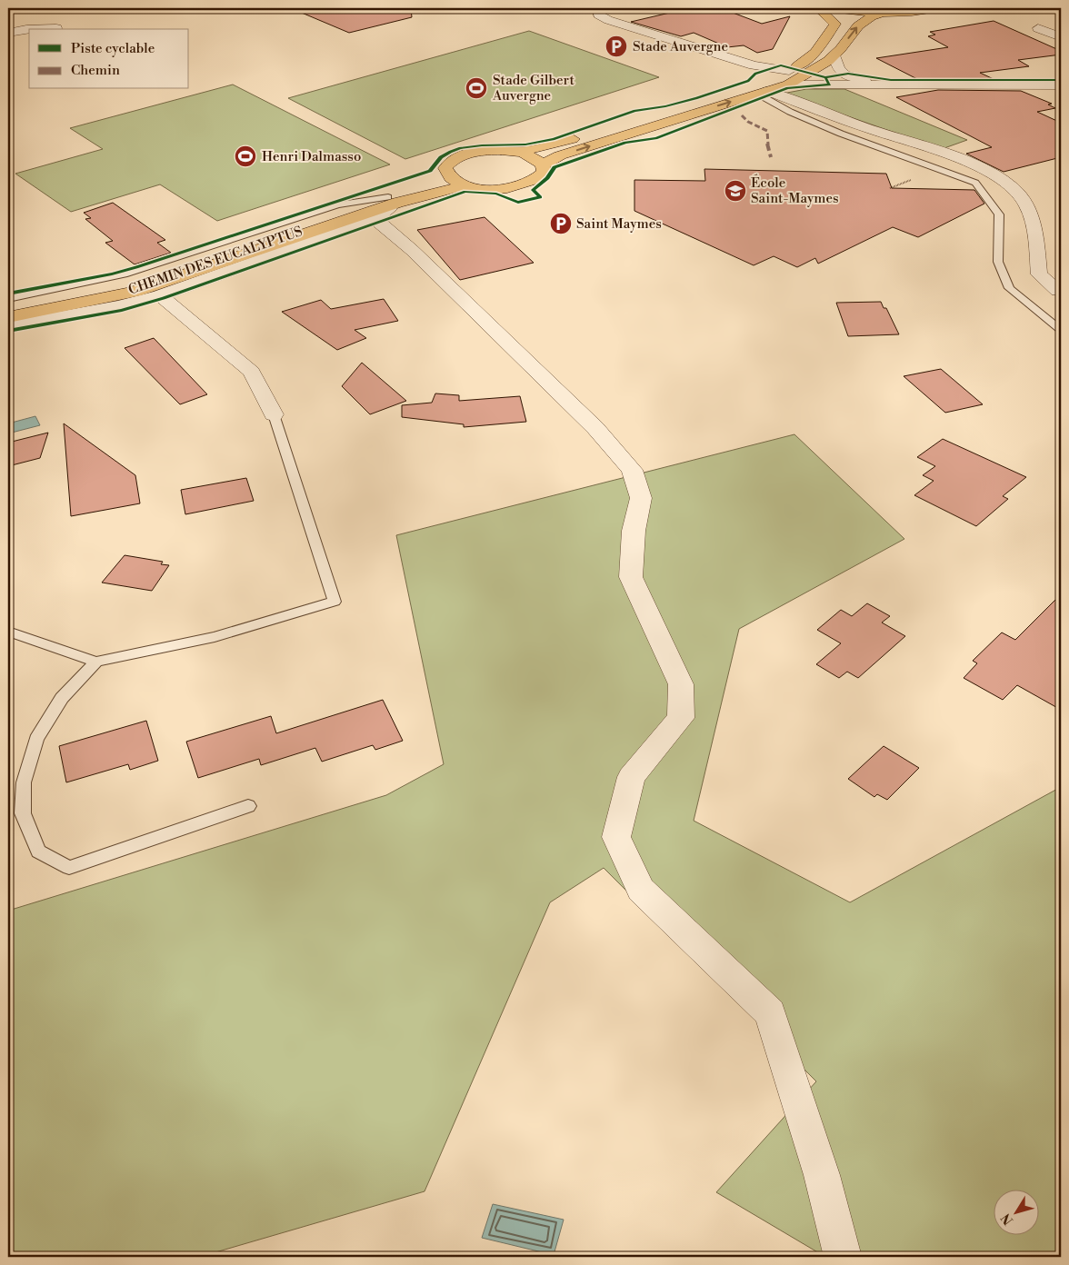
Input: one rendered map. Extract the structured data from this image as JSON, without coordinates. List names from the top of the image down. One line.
{"streets":{"main road":["CHEMIN DES EUCALYPTUS"]},"places":{"parking":["Stade Auvergne","Saint Maymes"],"sports":["Stade Gilbert Auvergne","Henri Dalmasso"],"school or university":["École Saint-Maymes"]},"legend":["Piste cyclable","Chemin"],"north":"bottom left"}
